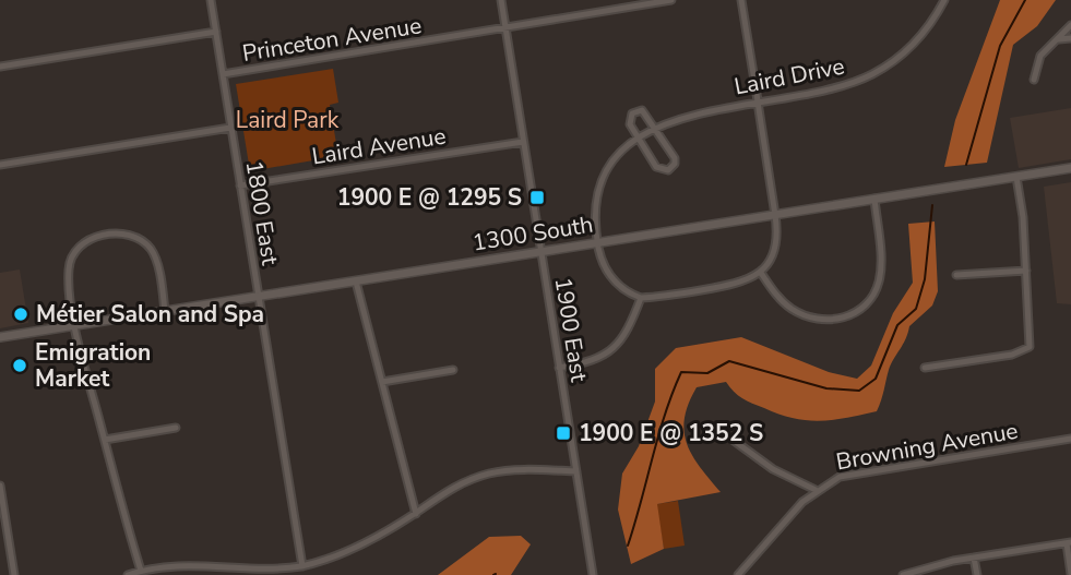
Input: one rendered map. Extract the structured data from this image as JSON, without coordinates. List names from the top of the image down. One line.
{"streets":{"street":["Princeton Avenue","Laird Drive","Laird Avenue","1800 East","1300 South","1900 East","Browning Avenue"]},"crossings":[["Princeton Avenue","1800 East"],["Princeton Avenue","1900 East"],["Laird Drive","1300 South"],["Laird Avenue","1800 East"],["Laird Avenue","1900 East"],["1800 East","1300 South"],["1300 South","1900 East"]],"parks":["Laird Park"],"places":{"transit":["1900 E @ 1295 S","1900 E @ 1352 S"],"other":["Métier Salon and Spa","Emigration Market"]}}
